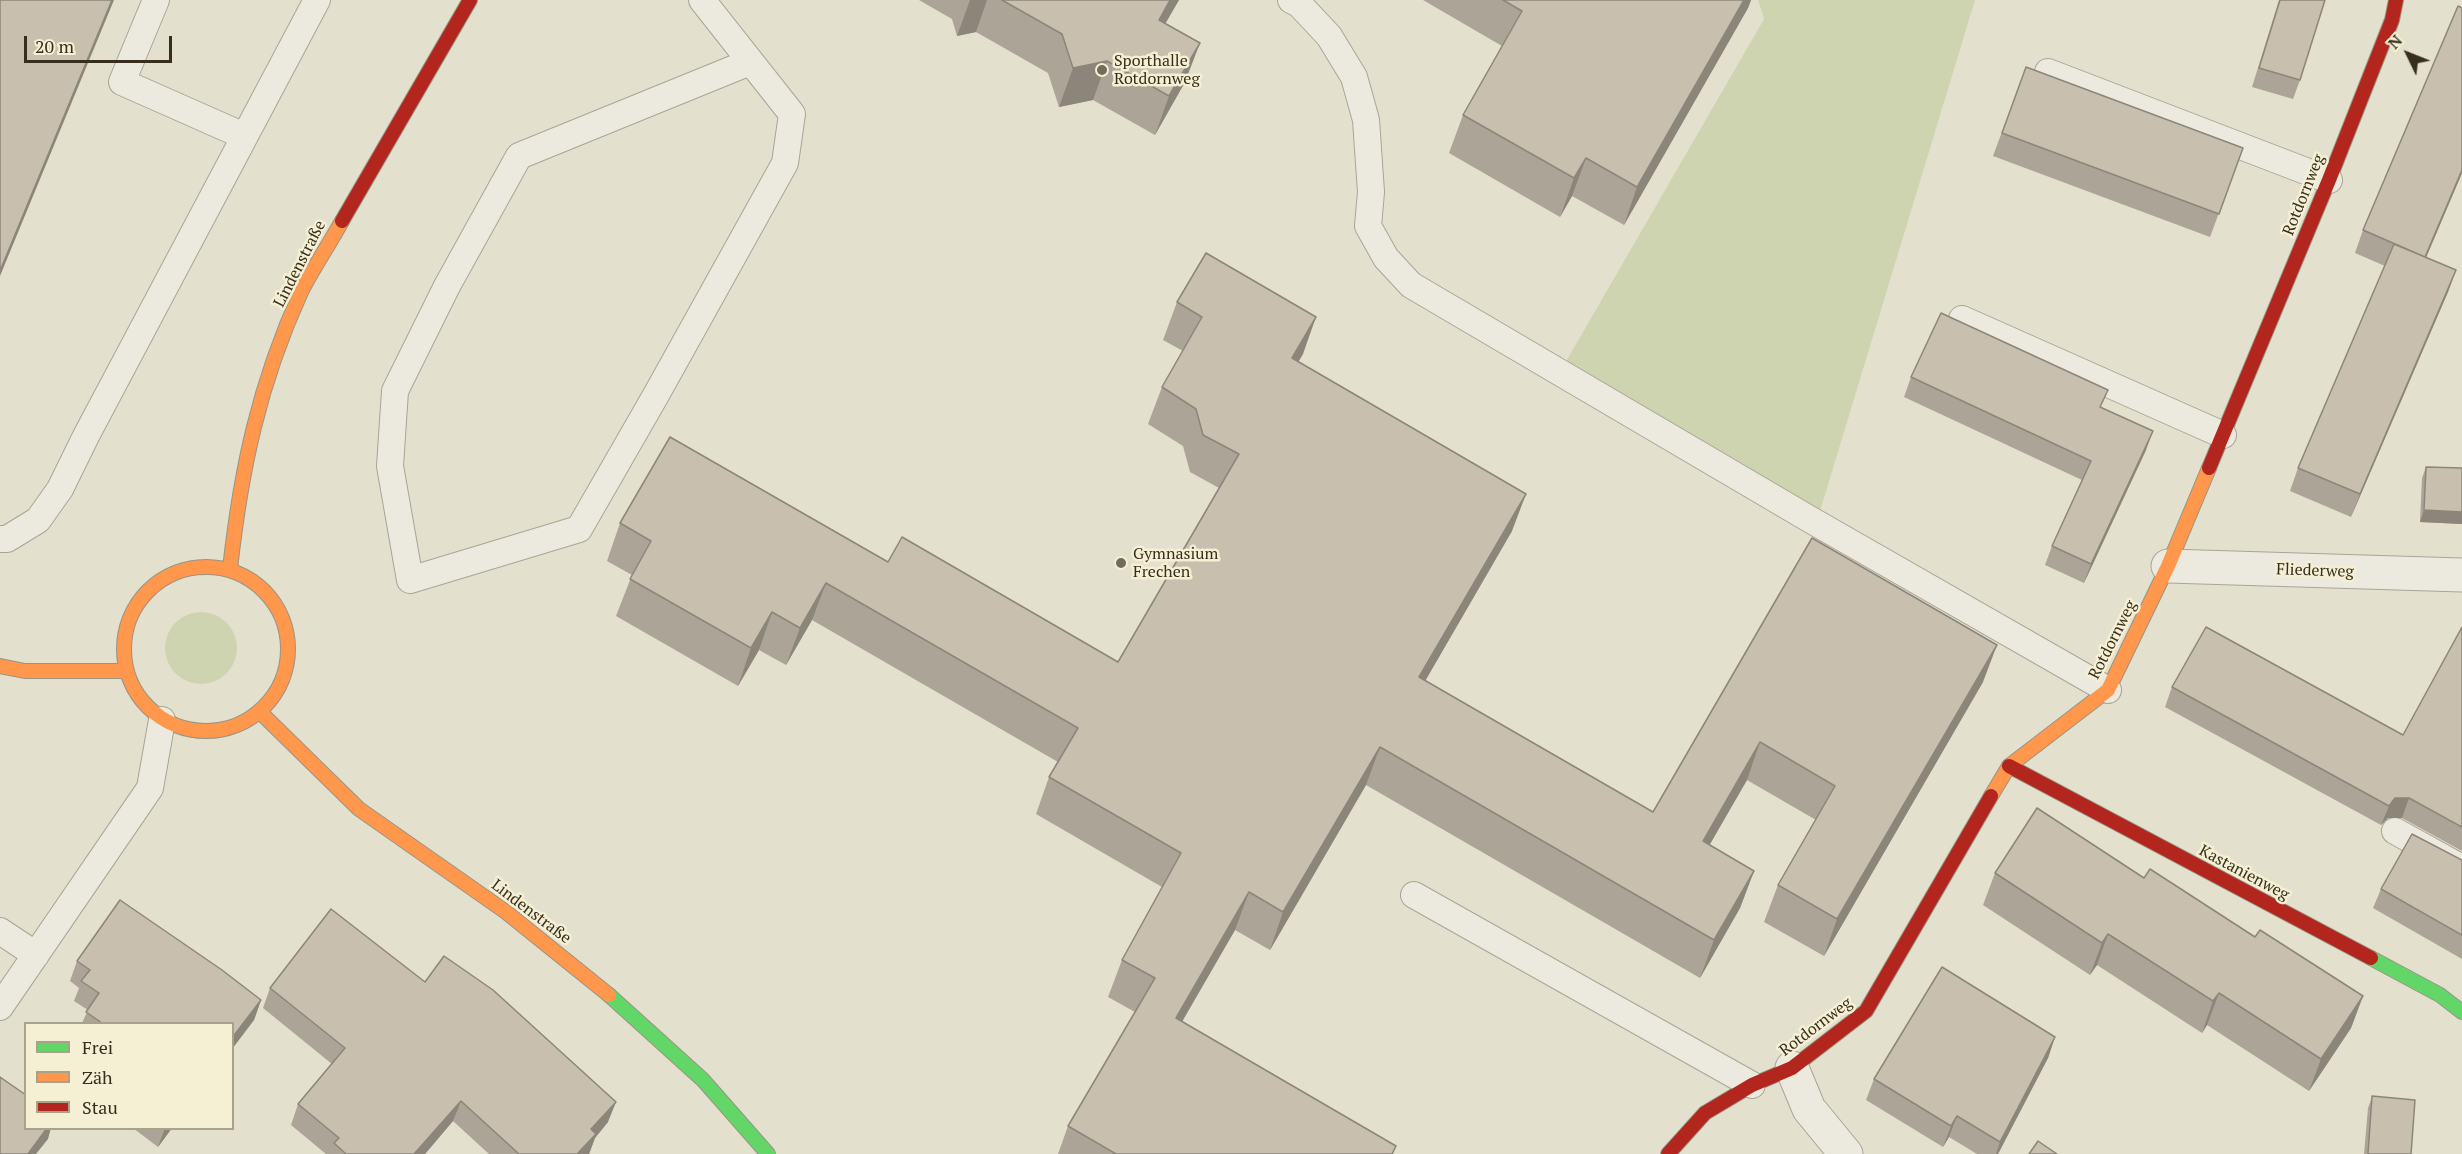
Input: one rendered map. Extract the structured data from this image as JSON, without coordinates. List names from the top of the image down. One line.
{"streets":{"street":["Rotdornweg","Lindenstraße","Fliederweg","Kastanienweg"]},"crossings":[["Rotdornweg","Fliederweg"],["Rotdornweg","Kastanienweg"]],"places":["Sporthalle Rotdornweg","Gymnasium Frechen"],"legend":["Frei","Zäh","Stau"],"scale_bar":"20 m","north":"top left"}
